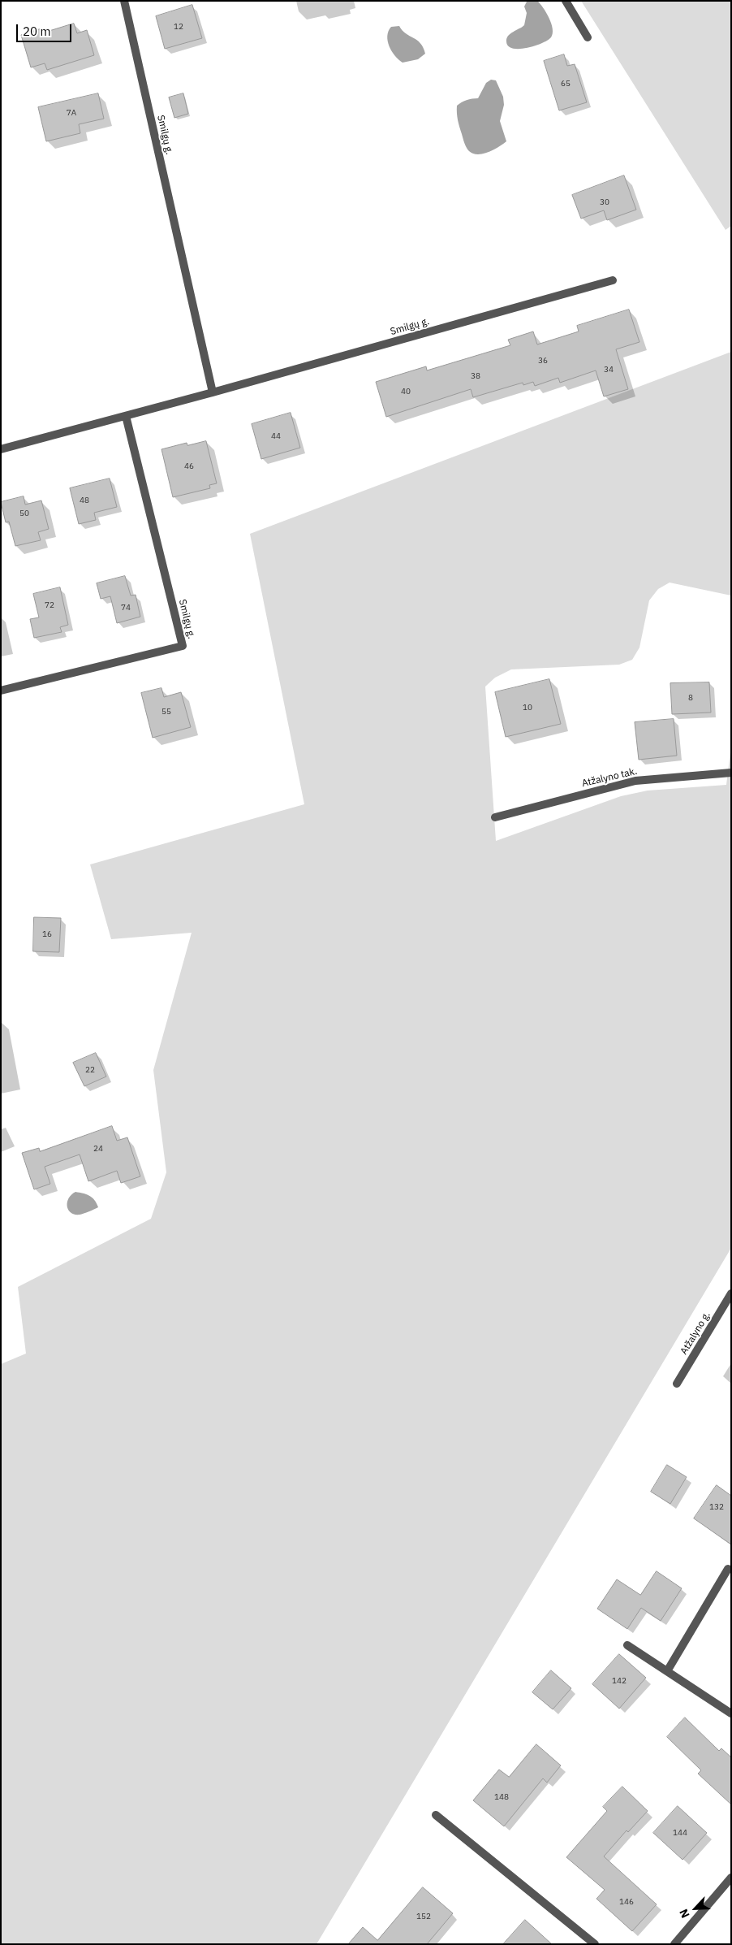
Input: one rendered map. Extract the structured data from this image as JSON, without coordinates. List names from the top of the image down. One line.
{"streets":{"street":["Smilgų g.","Atžalyno tak.","Atžalyno g."]},"house_numbers":["12","65","7A","30","36","34","38","40","44","46","48","50","72","74","8","10","55","16","22","24","132","142","148","144","146","152"],"scale_bar":"20 m","north":"bottom left"}
